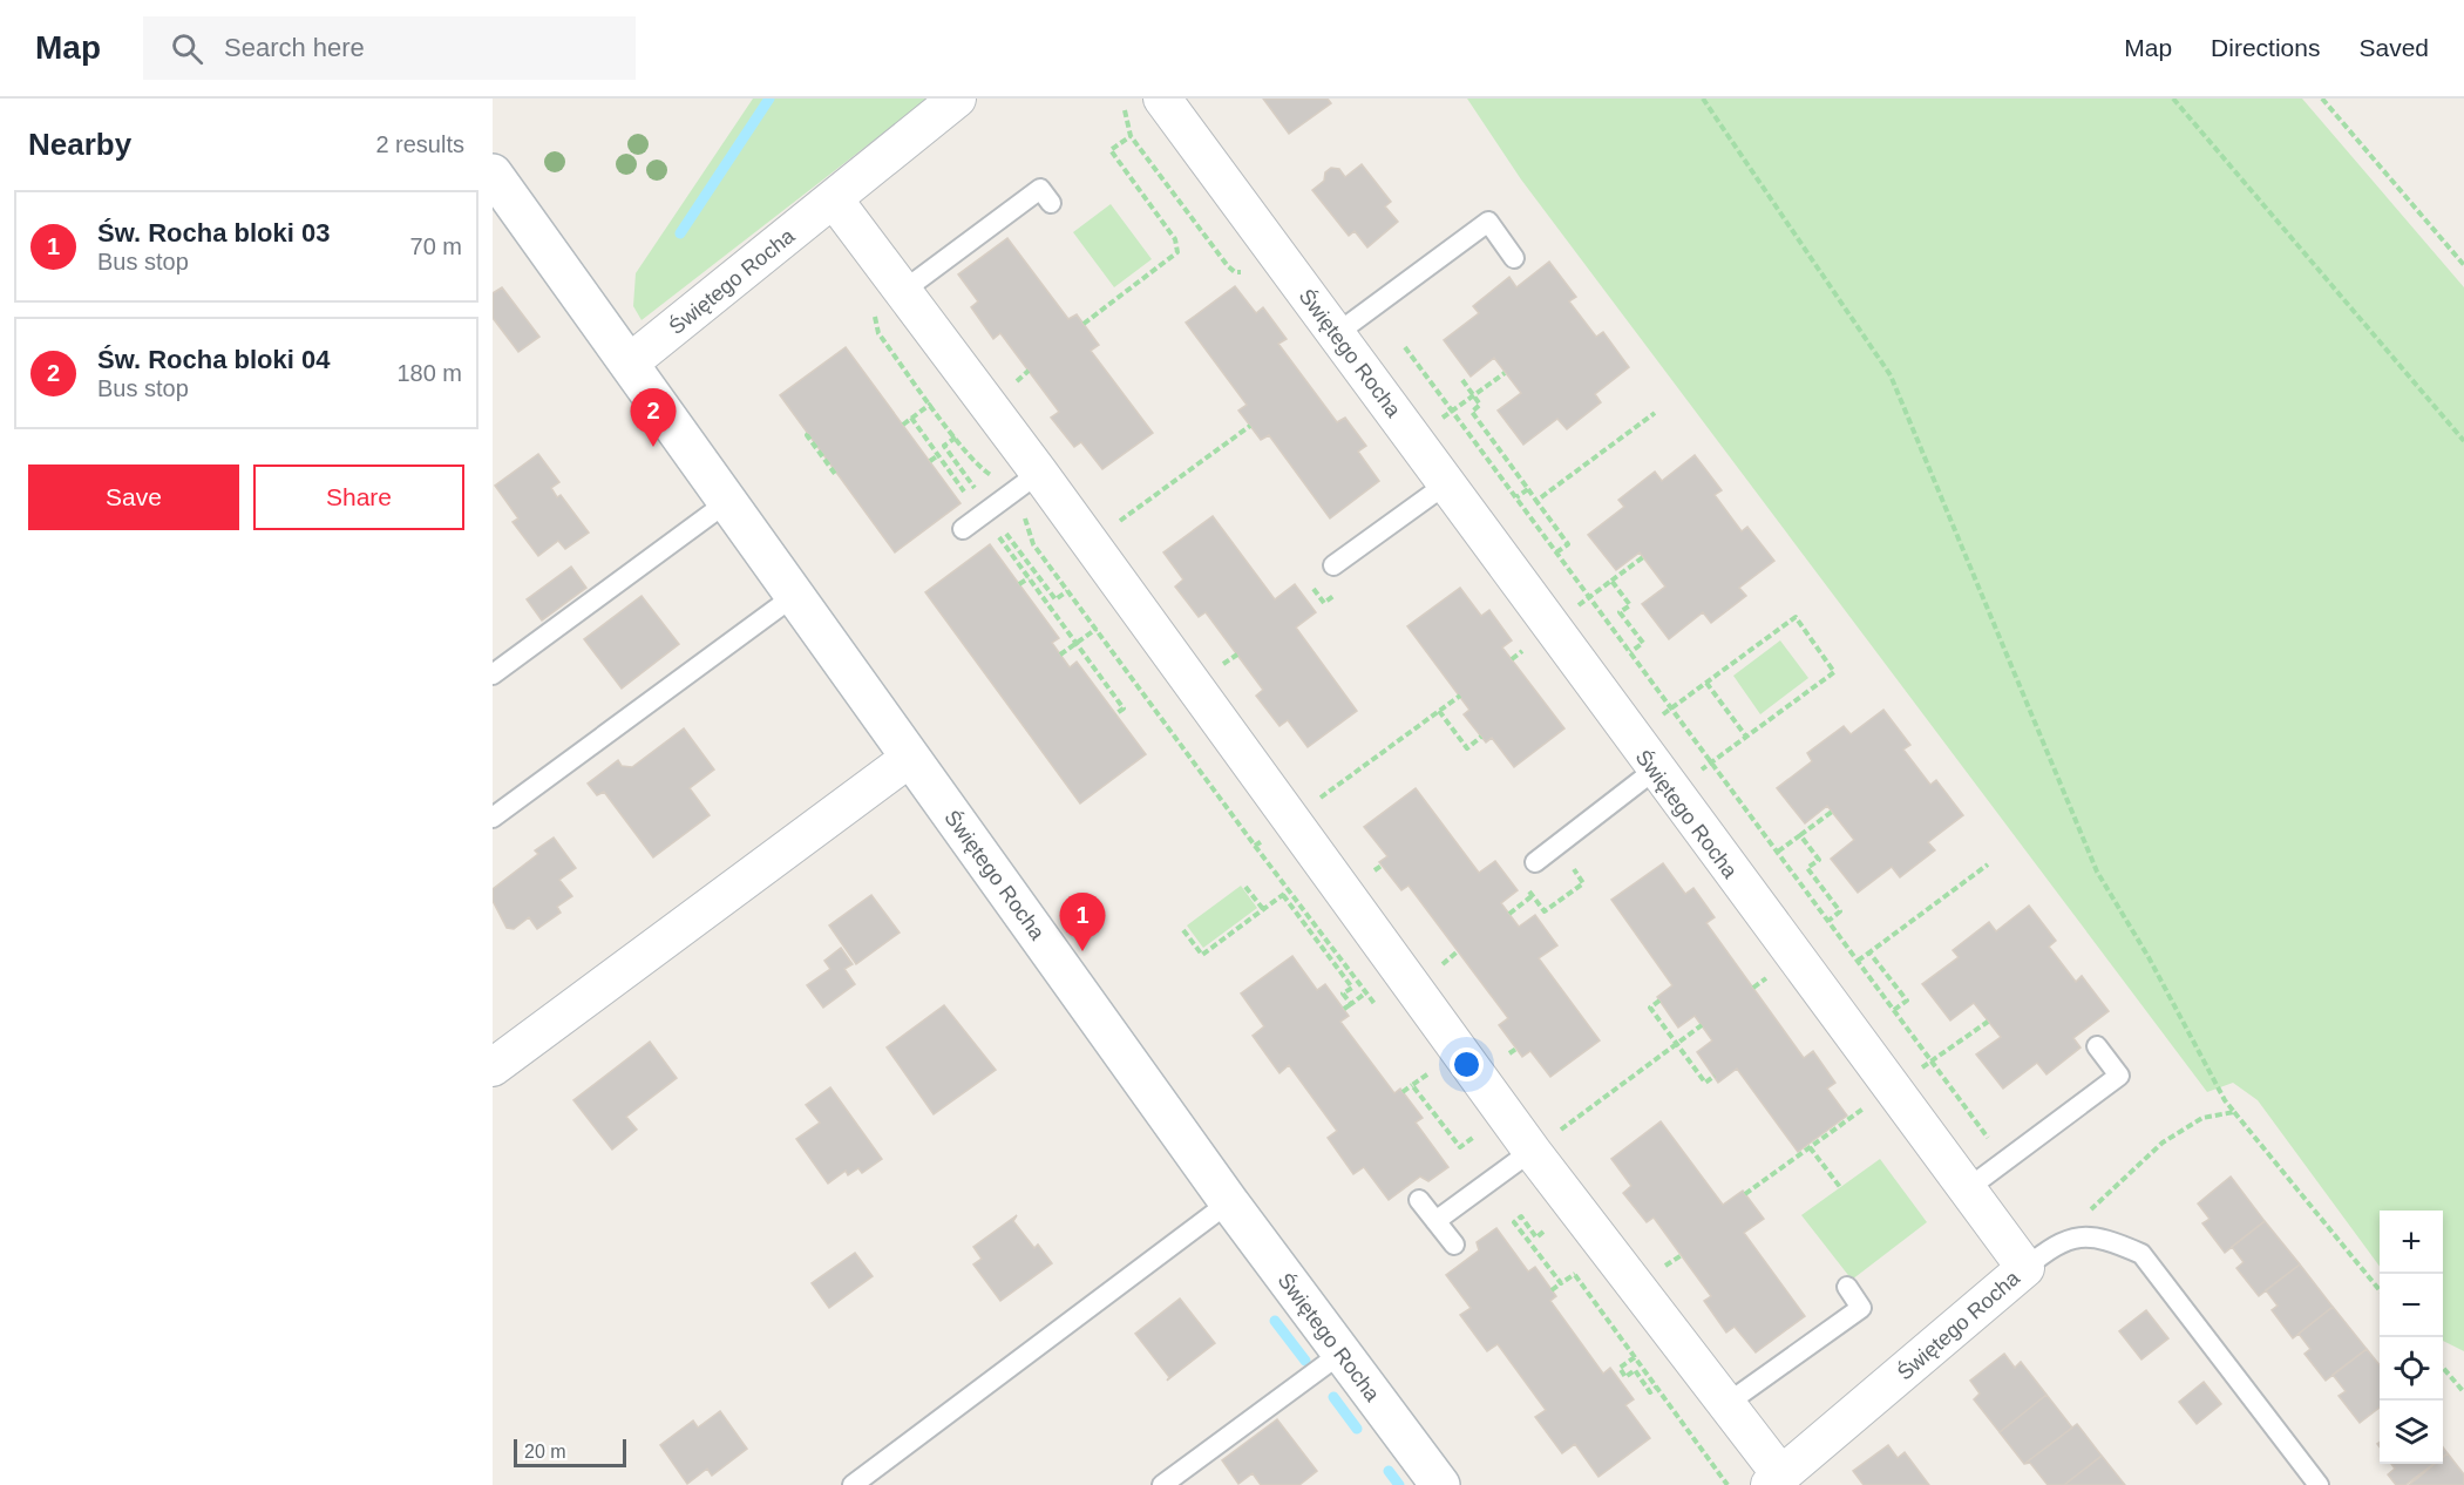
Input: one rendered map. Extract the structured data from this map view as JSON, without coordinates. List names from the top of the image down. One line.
{"streets":{"street":["Świętego Rocha"]},"scale_bar":"20 m","page":{"header":"Map","search":"Search here","nav":["Map","Directions","Saved"],"heading":["Nearby","2 results"],"list":[{"mark":"1","name":"Św. Rocha bloki 03","note":"Bus stop","value":"70 m"},{"mark":"2","name":"Św. Rocha bloki 04","note":"Bus stop","value":"180 m"}],"pins":["2","1"],"buttons":["Save","Share"],"map_buttons":["+","−"],"scale":"20 m"}}
